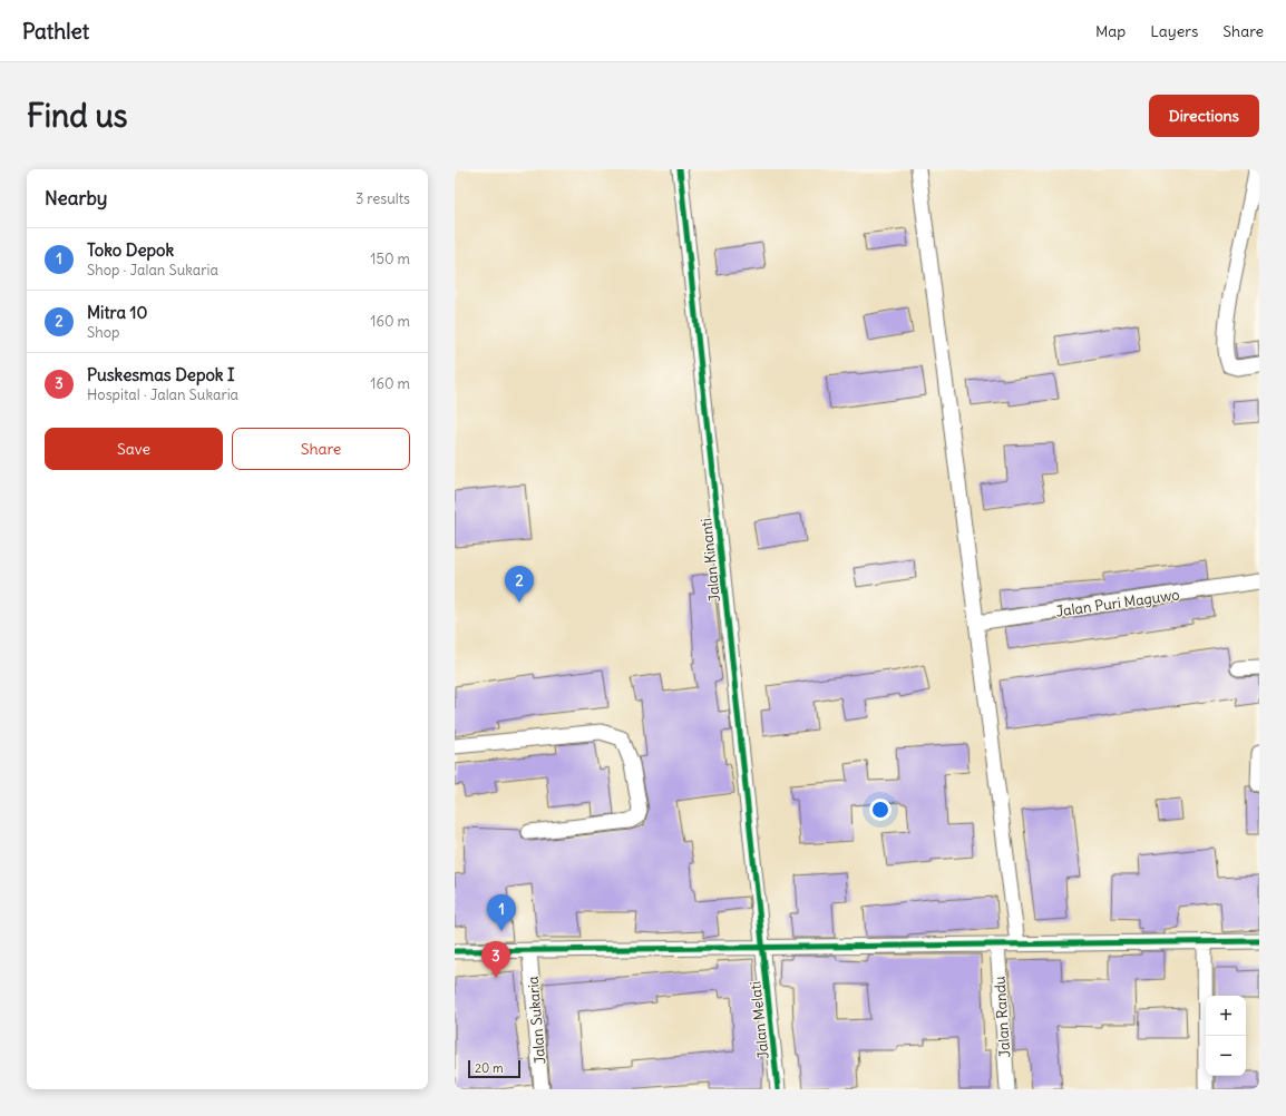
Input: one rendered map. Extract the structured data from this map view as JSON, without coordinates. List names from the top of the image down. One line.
{"streets":{"street":["Jalan Kinanti","Jalan Puri Maguwo","Jalan Randu","Jalan Sukaria","Jalan Melati"]},"crossings":[["Jalan Kinanti","Jalan Melati"]],"scale_bar":"20 m","page":{"header":"Pathlet","nav":["Map","Layers","Share"],"buttons":["Directions",["Save","Share"]],"title":"Find us","heading":["Nearby","3 results"],"list":[{"mark":"1","name":"Toko Depok","note":"Shop · Jalan Sukaria","value":"150 m"},{"mark":"2","name":"Mitra 10","note":"Shop","value":"160 m"},{"mark":"3","name":"Puskesmas Depok I","note":"Hospital · Jalan Sukaria","value":"160 m"}],"pins":["2","1","3"],"map_buttons":["+","−"],"scale":"20 m"}}
